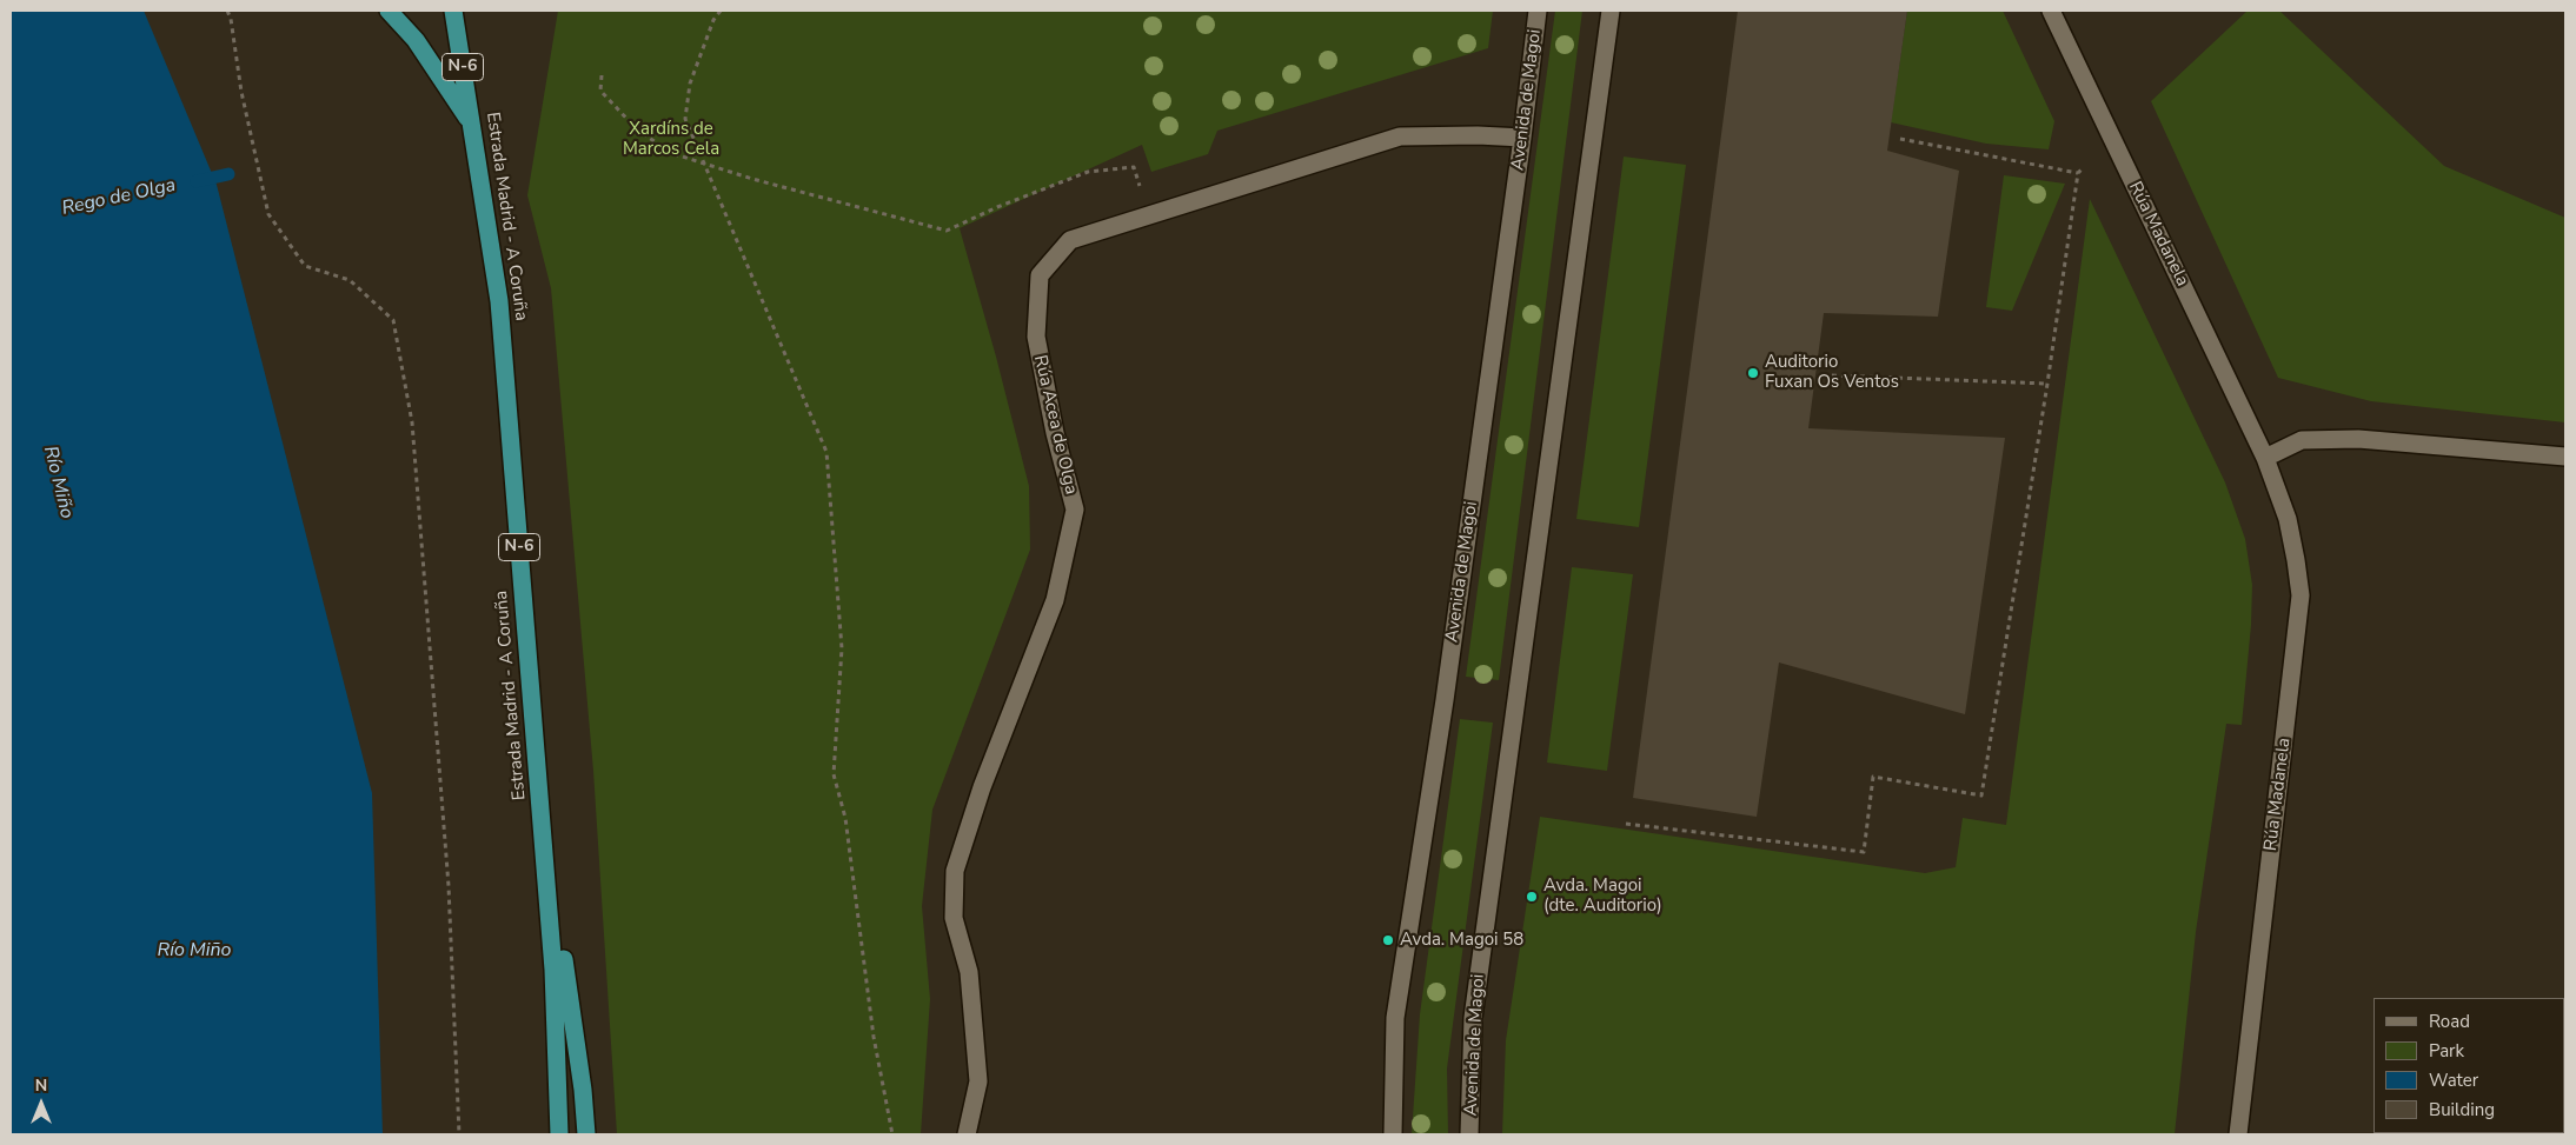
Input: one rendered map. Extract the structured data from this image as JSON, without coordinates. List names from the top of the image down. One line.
{"streets":{"highway":["N-6","Estrada Madrid - A Coruña"],"street":["Avenida de Magoi","Rúa Madanela","Rúa Acea de Olga"]},"crossings":[["Avenida de Magoi","Rúa Acea de Olga"]],"water":["Rego de Olga","Río Miño"],"parks":["Xardíns de Marcos Cela"],"places":["Auditorio Fuxan Os Ventos","Avda. Magoi (dte. Auditorio)","Avda. Magoi 58"],"legend":["Road","Park","Water","Building"],"north":"top"}
